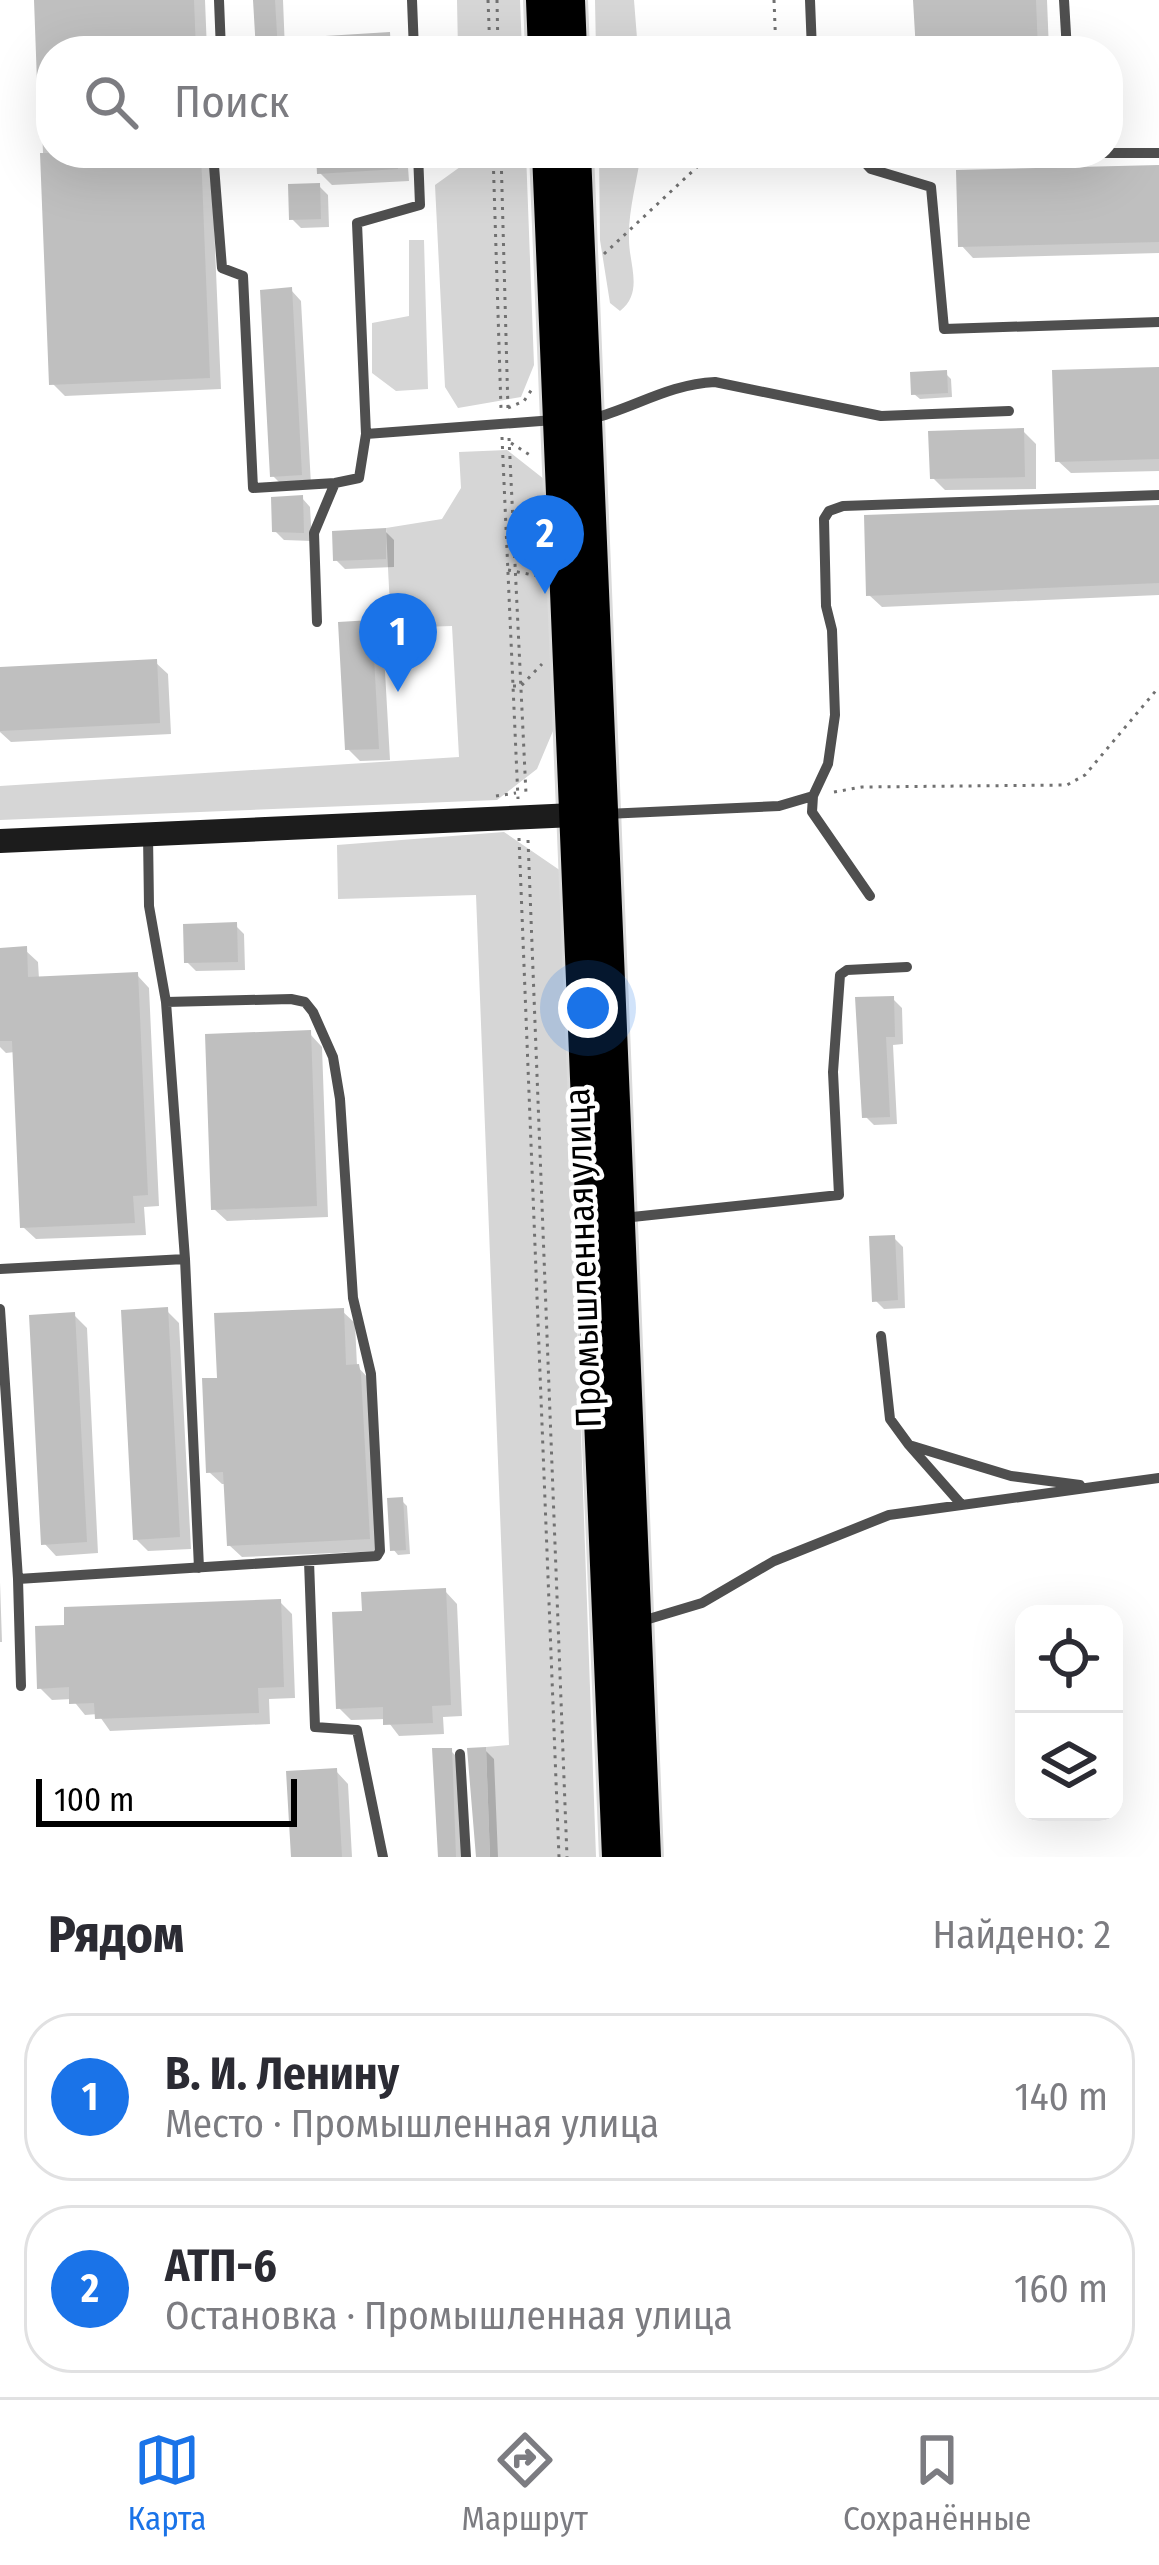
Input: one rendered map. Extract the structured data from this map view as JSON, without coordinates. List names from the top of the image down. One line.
{"streets":{"main road":["Промышленная улица"]},"scale_bar":"100 m","page":{"search":"Поиск","pins":["2","1"],"scale":"100 m","heading":["Рядом","Найдено: 2"],"list":[{"mark":"1","name":"В. И. Ленину","note":"Место · Промышленная улица","value":"140 m"},{"mark":"2","name":"АТП-6","note":"Остановка · Промышленная улица","value":"160 m"}],"nav":["Карта","Маршрут","Сохранённые"]}}
